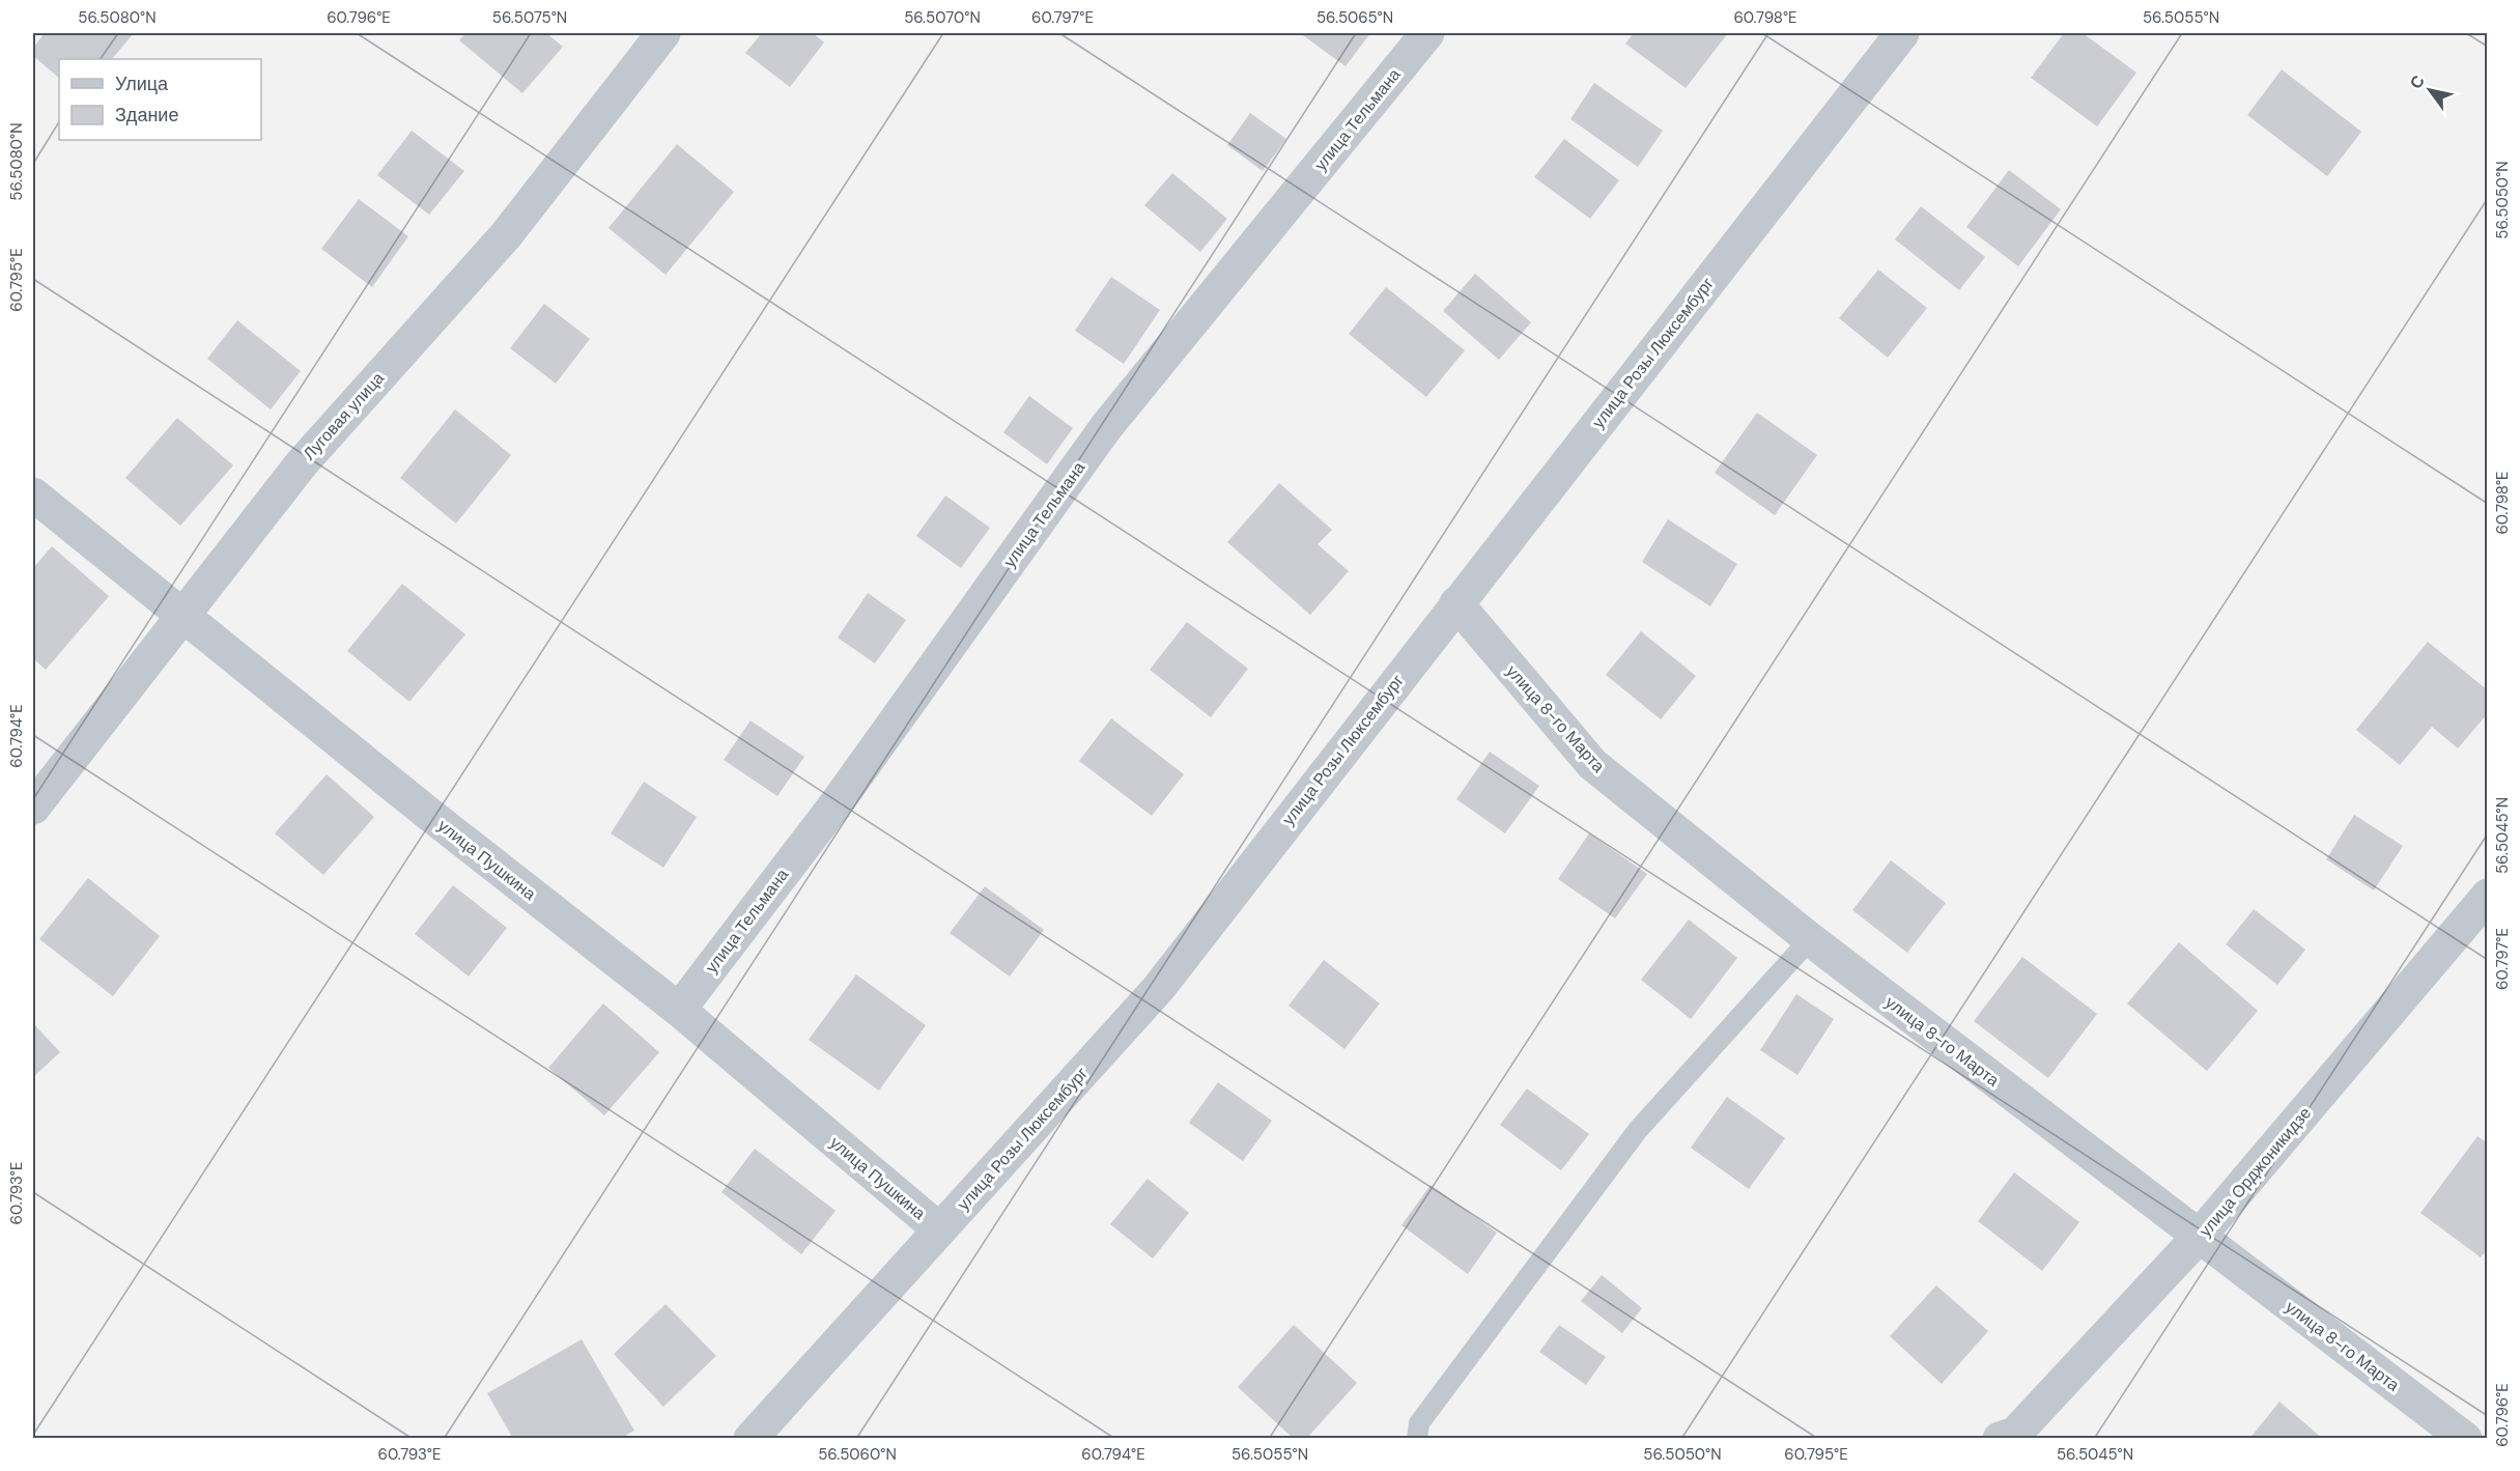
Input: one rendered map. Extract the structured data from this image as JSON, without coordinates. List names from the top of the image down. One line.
{"streets":{"street":["улица Тельмана","улица Розы Люксембург","Луговая улица","улица 8-го Марта","улица Пушкина","улица Орджоникидзе"]},"crossings":[["улица Тельмана","улица Пушкина"],["улица Розы Люксембург","улица 8-го Марта"],["улица Розы Люксембург","улица Пушкина"],["Луговая улица","улица Пушкина"],["улица 8-го Марта","улица Орджоникидзе"]],"legend":["Улица","Здание"],"north":"top left","coordinates":["56.5080°N","60.796°E","56.5075°N","56.5070°N","60.797°E","56.5065°N","60.798°E","56.5055°N","56.5050°N","60.795°E","60.794°E","56.5045°N","60.793°E","56.5060°N"]}
